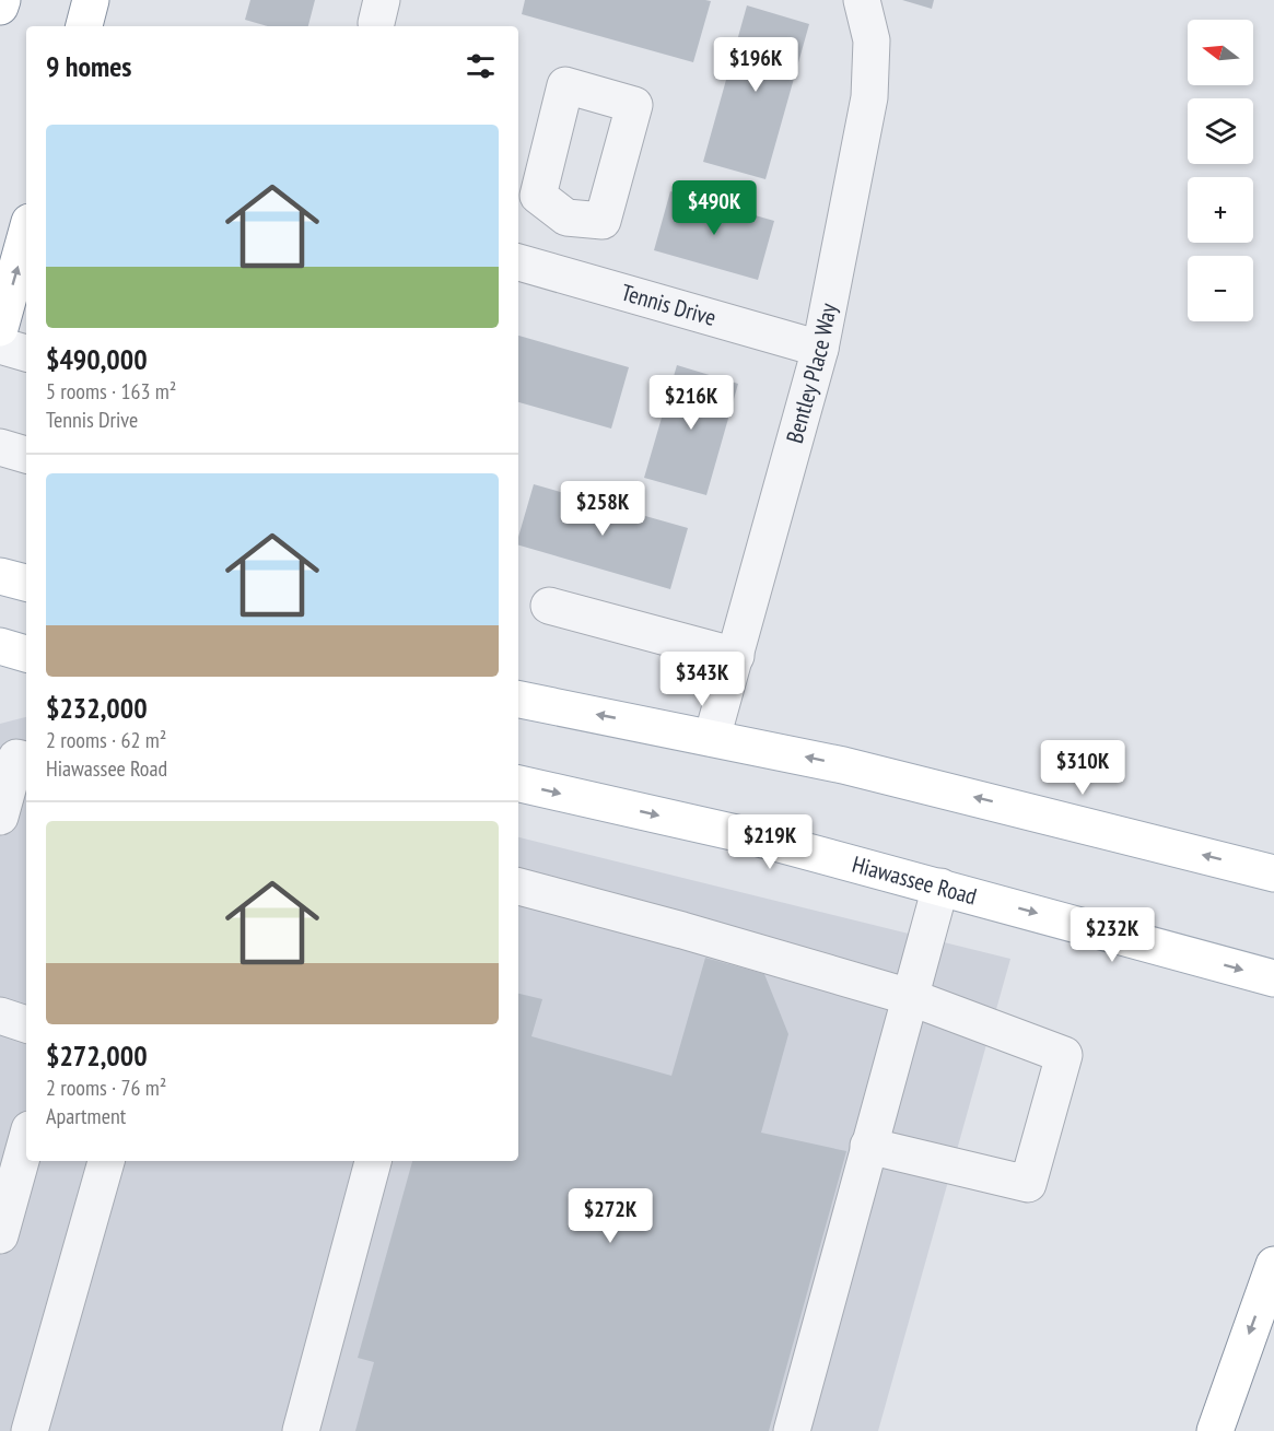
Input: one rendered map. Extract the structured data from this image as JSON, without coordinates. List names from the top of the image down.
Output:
{
  "streets": {
    "main road": ["Hiawassee Road"],
    "street": ["Tennis Drive", "Bentley Place Way"]
  },
  "crossings": [
    ["Tennis Drive", "Bentley Place Way"]
  ],
  "north": "left",
  "page": {
    "map_buttons": ["+", "−"],
    "heading": "9 homes",
    "price": [
      "$196K",
      "$490K",
      "$216K",
      "$258K",
      "$343K",
      "$310K",
      "$219K",
      "$232K",
      "$272K"
    ],
    "list": [
      {
        "name": "$490,000",
        "note": "5 rooms · 163 m² · Tennis Drive"
      },
      {
        "name": "$232,000",
        "note": "2 rooms · 62 m² · Hiawassee Road"
      },
      {
        "name": "$272,000",
        "note": "2 rooms · 76 m² · Apartment"
      }
    ]
  }
}
